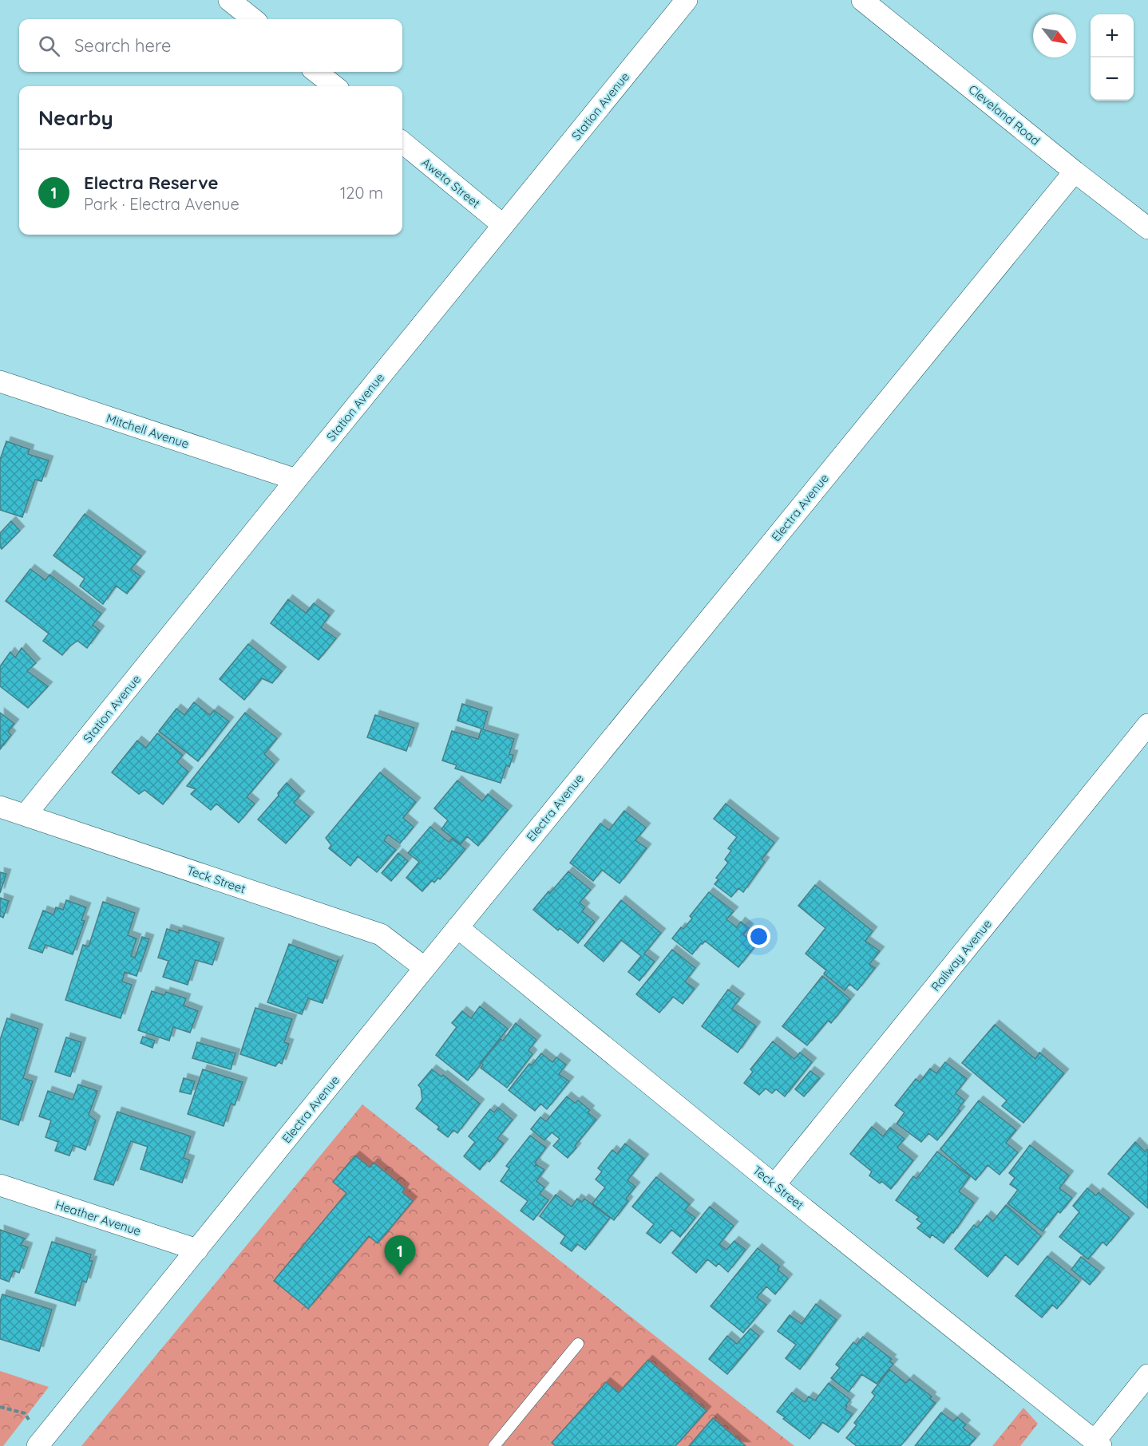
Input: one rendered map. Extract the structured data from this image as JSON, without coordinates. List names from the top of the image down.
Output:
{
  "streets": {
    "street": [
      "Station Avenue",
      "Cleveland Road",
      "Aweta Street",
      "Mitchell Avenue",
      "Electra Avenue",
      "Teck Street",
      "Railway Avenue",
      "Heather Avenue"
    ]
  },
  "crossings": [
    ["Station Avenue", "Aweta Street"],
    ["Station Avenue", "Mitchell Avenue"],
    ["Station Avenue", "Teck Street"],
    ["Cleveland Road", "Electra Avenue"],
    ["Electra Avenue", "Teck Street"],
    ["Electra Avenue", "Heather Avenue"],
    ["Teck Street", "Railway Avenue"]
  ],
  "north": "bottom right",
  "page": {
    "map_buttons": ["+", "−"],
    "search": "Search here",
    "heading": "Nearby",
    "list": [
      {
        "mark": "1",
        "name": "Electra Reserve",
        "note": "Park · Electra Avenue",
        "value": "120 m"
      }
    ],
    "pins": "1"
  }
}
